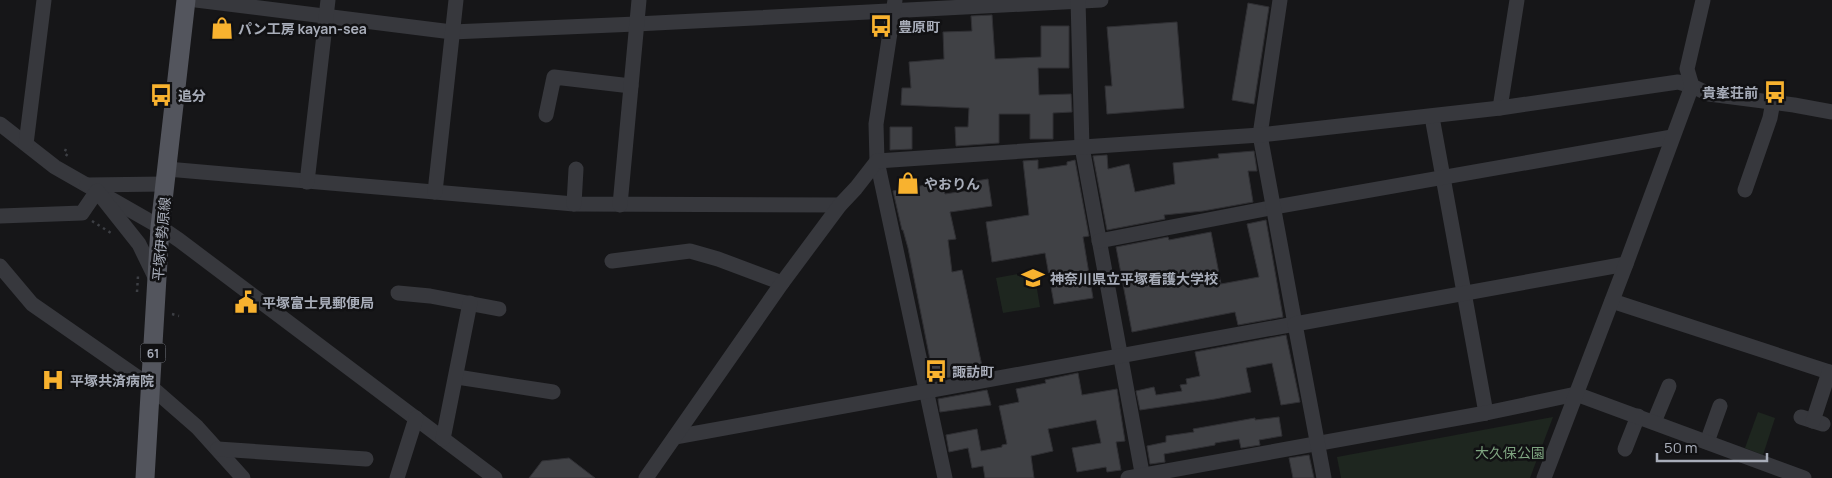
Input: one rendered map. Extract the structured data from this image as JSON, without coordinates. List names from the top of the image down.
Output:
{
  "streets": {
    "main road": ["平塚伊勢原線", "61"]
  },
  "parks": ["大久保公園"],
  "places": {
    "bus stop": [
      "豊原町",
      "貴峯荘前",
      "追分",
      "諏訪町"
    ],
    "shop": ["パン工房 kayan-sea", "やおりん"],
    "school or university": ["神奈川県立平塚看護大学校"],
    "public building": ["平塚富士見郵便局"],
    "hospital": ["平塚共済病院"]
  },
  "scale_bar": "50 m"
}
